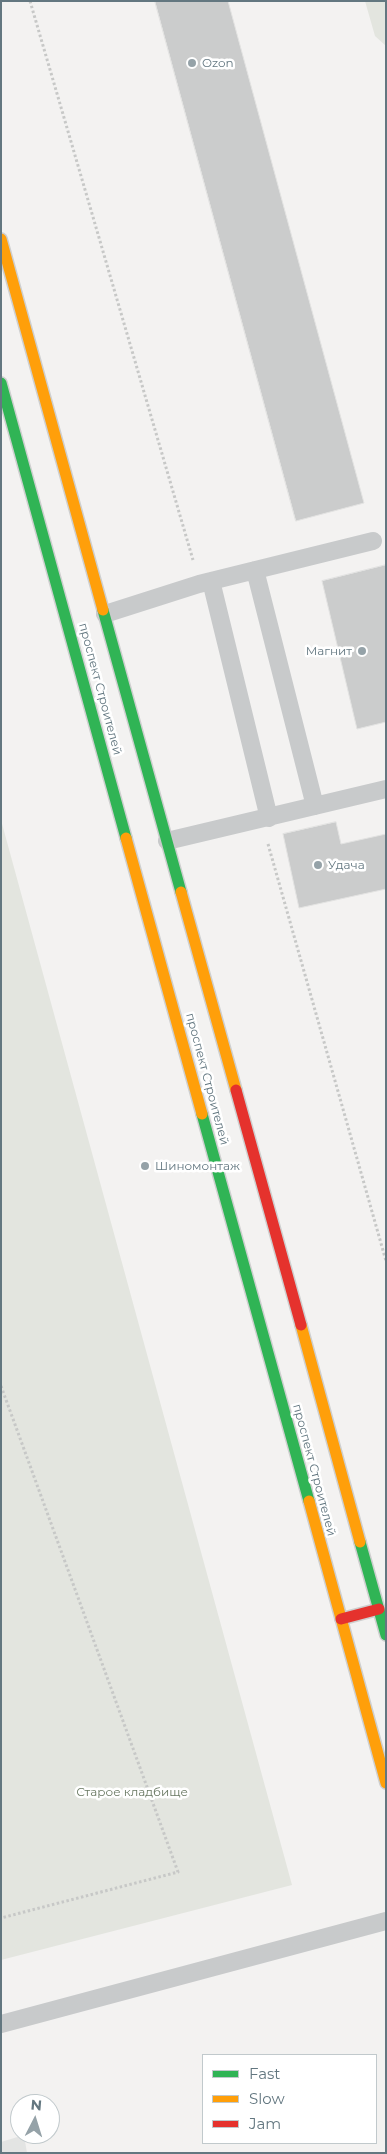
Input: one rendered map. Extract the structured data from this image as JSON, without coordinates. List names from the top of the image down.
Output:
{
  "streets": {
    "main road": ["проспект Строителей"]
  },
  "parks": ["Старое кладбище"],
  "places": [
    "Ozon",
    "Магнит",
    "Удача",
    "Шиномонтаж"
  ],
  "legend": ["Fast", "Slow", "Jam"],
  "north": "top"
}
